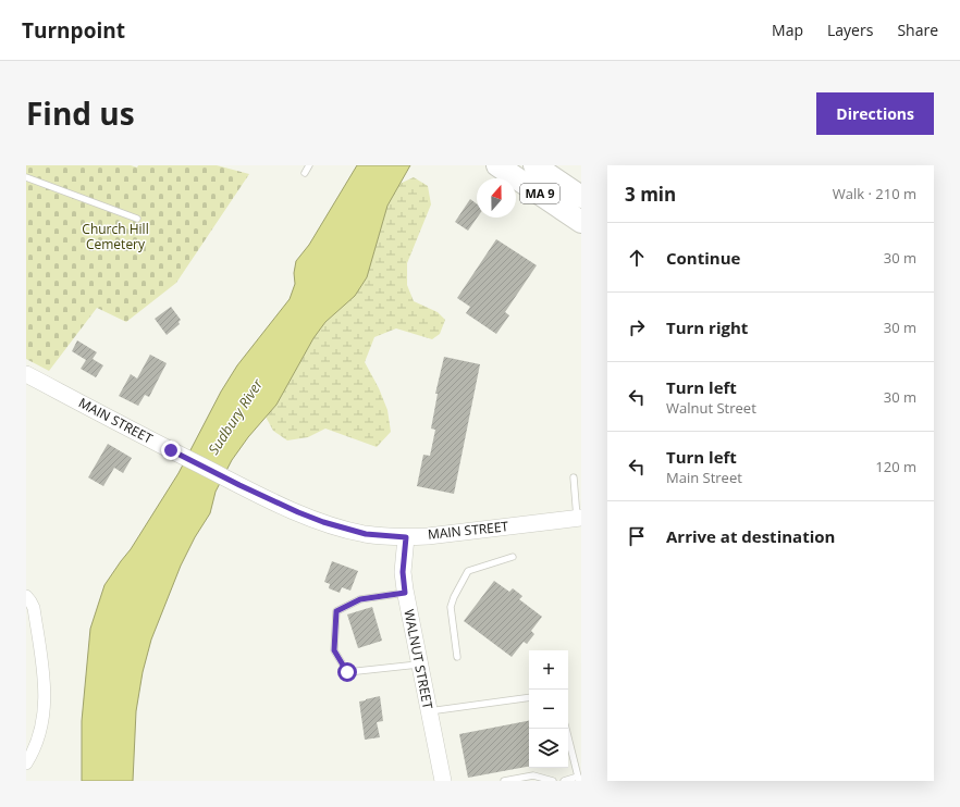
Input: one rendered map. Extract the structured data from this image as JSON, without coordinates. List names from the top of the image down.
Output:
{
  "streets": {
    "highway": ["MA 9"],
    "street": ["MAIN STREET", "WALNUT STREET"]
  },
  "crossings": [
    ["MAIN STREET", "WALNUT STREET"]
  ],
  "water": ["Sudbury River"],
  "parks": ["Church Hill Cemetery"],
  "north": "top",
  "page": {
    "header": "Turnpoint",
    "nav": ["Map", "Layers", "Share"],
    "title": "Find us",
    "buttons": "Directions",
    "heading": ["3 min", "Walk · 210 m"],
    "list": [
      ["Continue", "30 m"],
      ["Turn right", "30 m"],
      ["Turn left", "Walnut Street", "30 m"],
      ["Turn left", "Main Street", "120 m"],
      "Arrive at destination"
    ],
    "map_buttons": ["+", "−"]
  }
}
